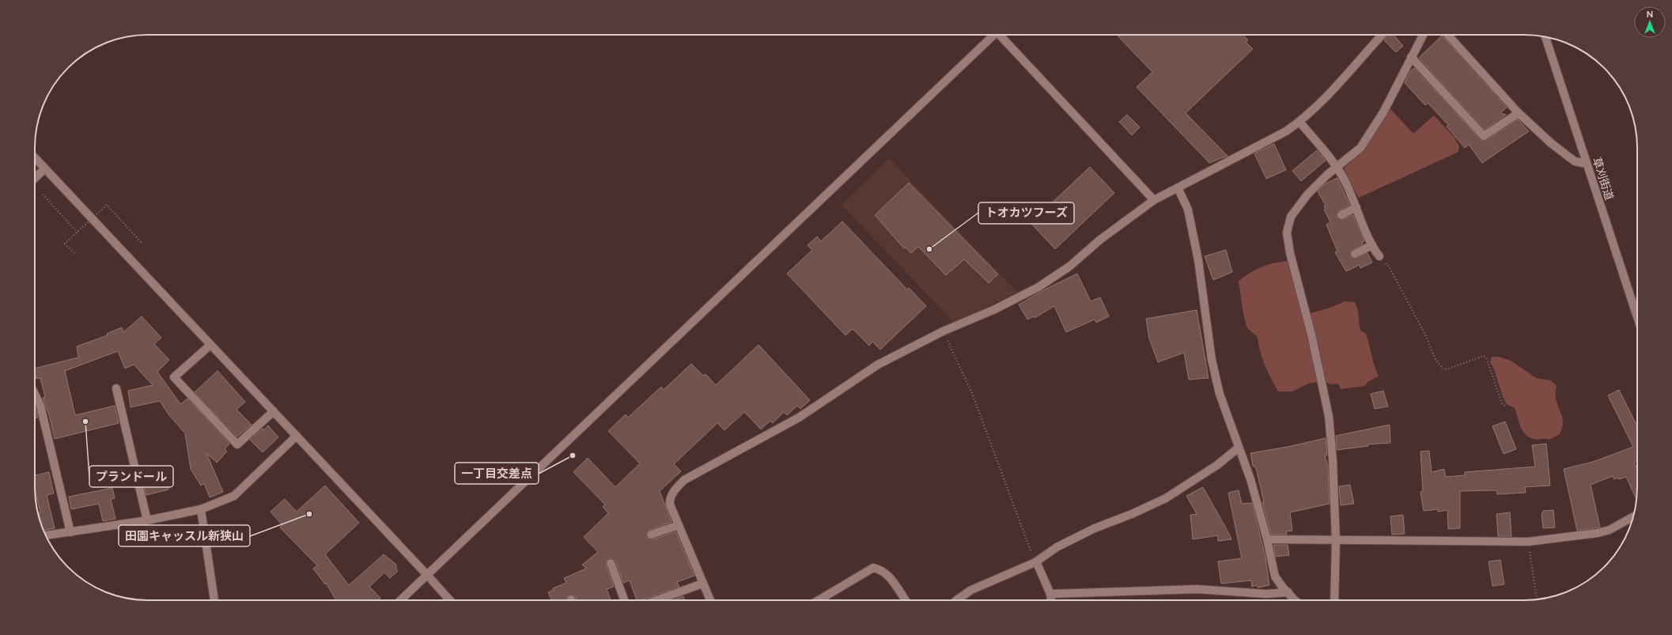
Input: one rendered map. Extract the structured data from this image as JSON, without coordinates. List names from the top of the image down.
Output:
{
  "streets": {
    "street": ["草刈街道"]
  },
  "places": [
    "トオカツフーズ",
    "プランドール",
    "一丁目交差点",
    "田園キャッスル新狭山"
  ],
  "north": "top"
}
